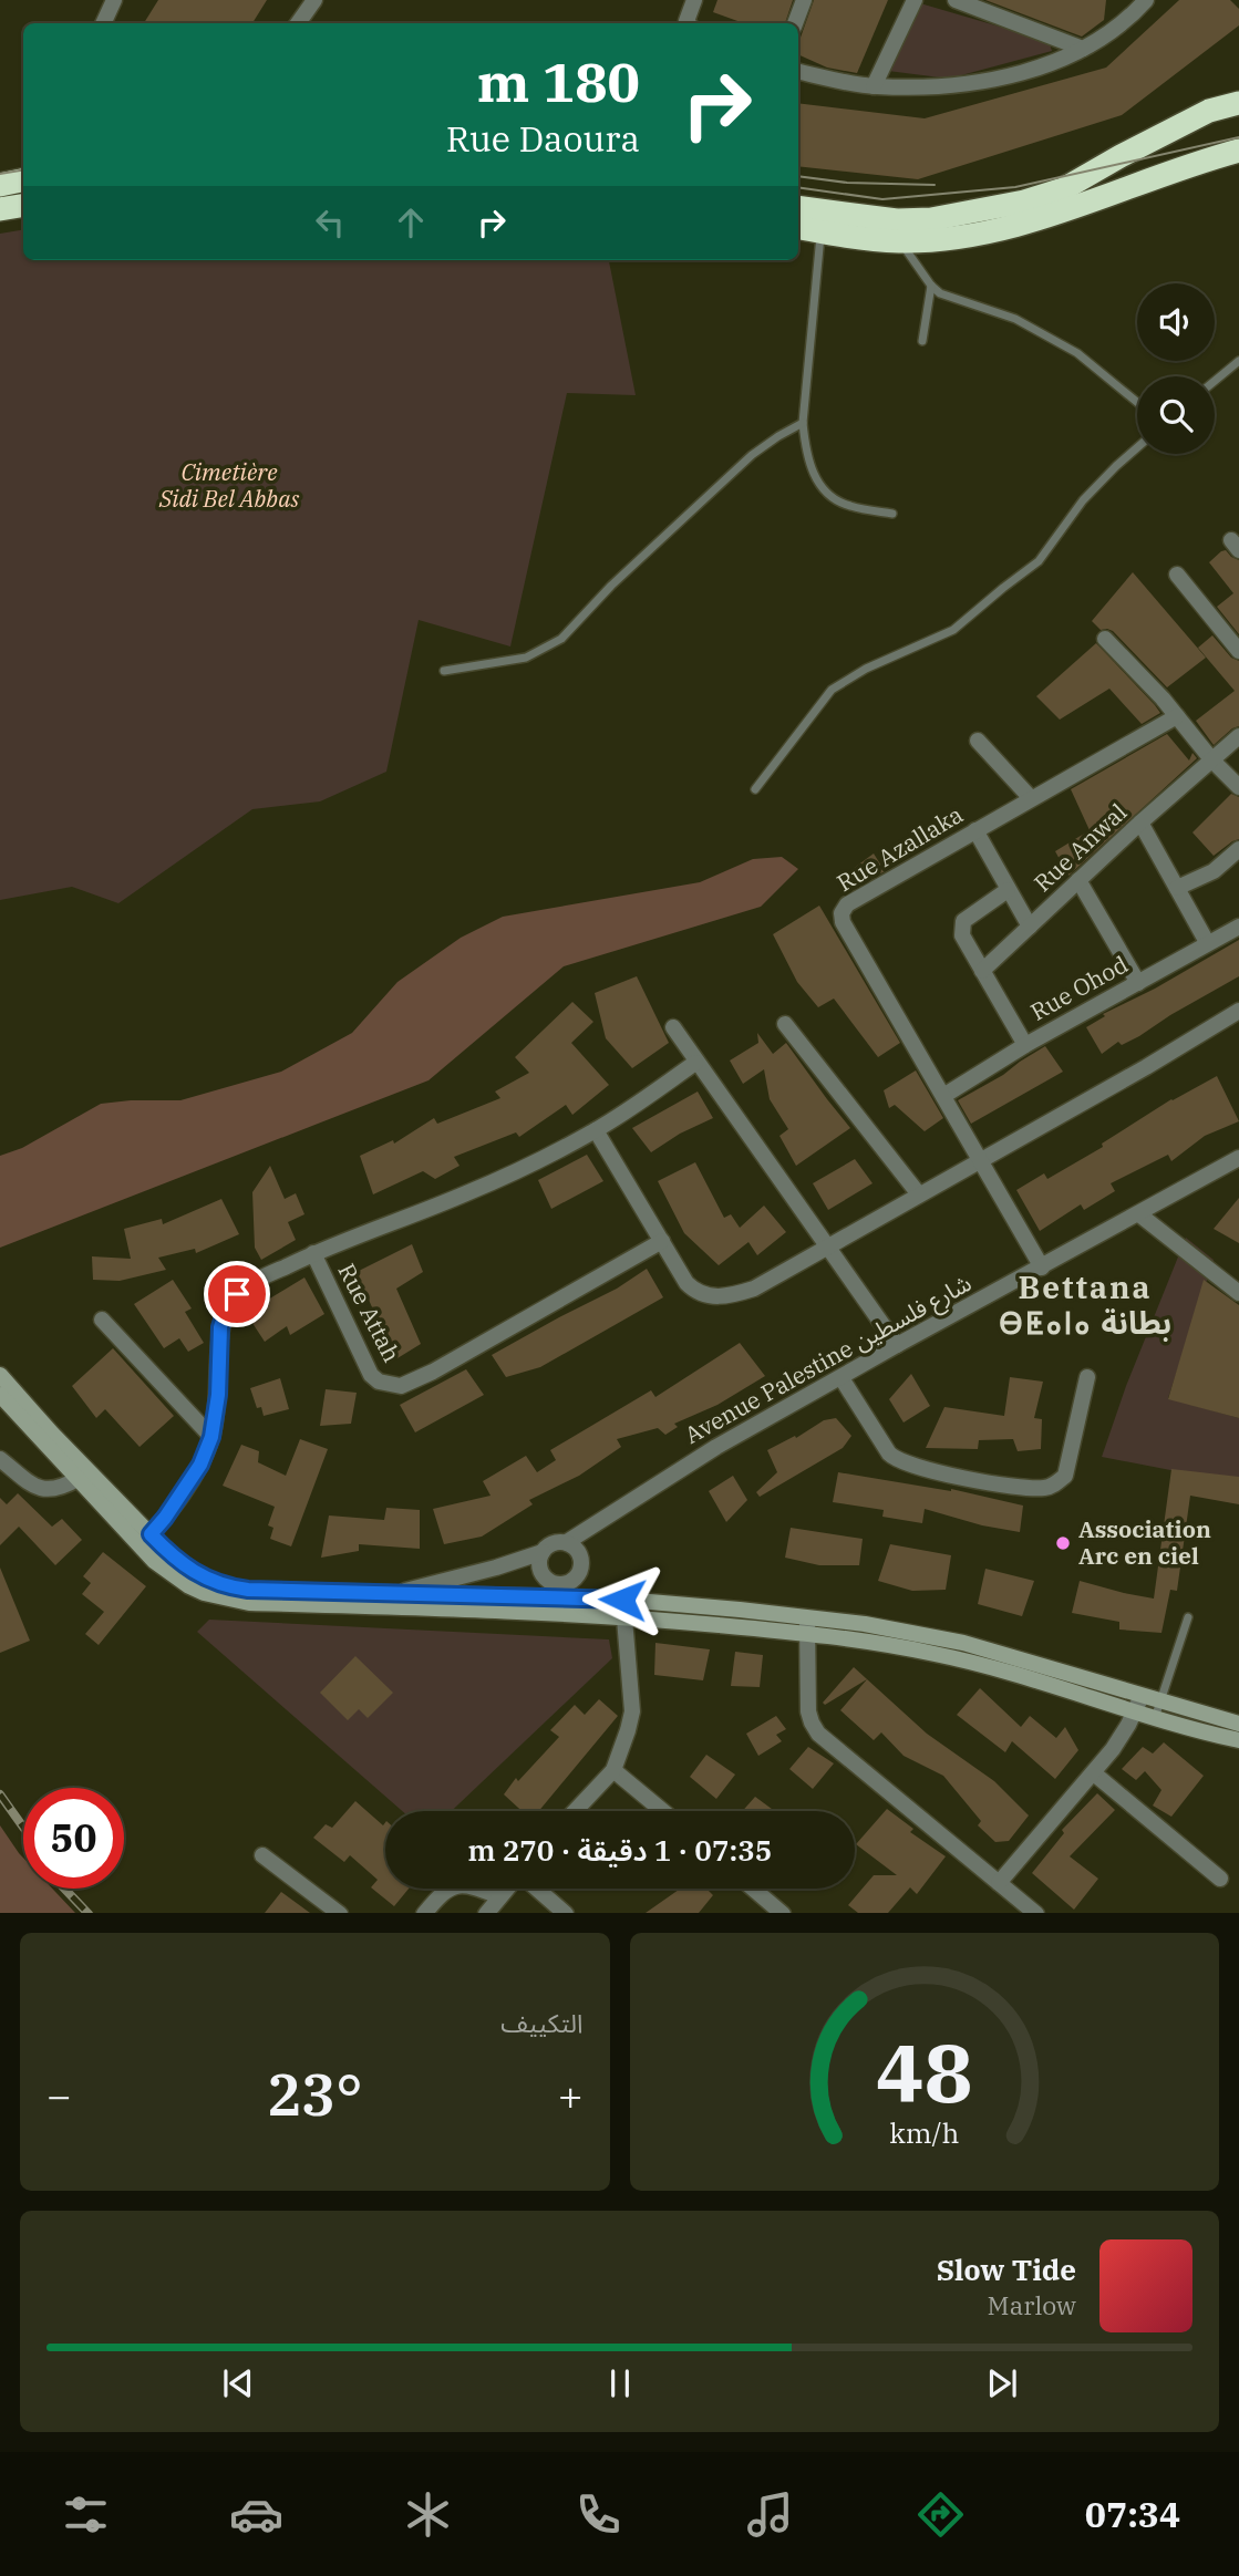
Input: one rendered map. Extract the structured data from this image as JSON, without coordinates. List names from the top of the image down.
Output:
{
  "streets": {
    "street": [
      "Rue Anwal",
      "Rue Azallaka",
      "Rue Ohod",
      "Rue Attah",
      "Avenue Palestine شارع فلسطين"
    ]
  },
  "crossings": [
    ["Rue Azallaka", "Rue Ohod"],
    ["Rue Azallaka", "Avenue Palestine شارع فلسطين"]
  ],
  "districts": ["Bettana ⴱⵟⴰⵏⴰ بطانة"],
  "parks": ["Cimetière Sidi Bel Abbas"],
  "places": ["Association Arc en ciel"],
  "page": {
    "turn": ["180 m", "Rue Daoura"],
    "limit": "50",
    "trip": "07:35 · 1 دقيقة · 270 m",
    "tile": "التكييف",
    "heat": ["−", "23°", "+"],
    "song": ["Slow Tide", "Marlow"],
    "tabs": "07:34",
    "gauge": ["48", "km/h"]
  }
}
